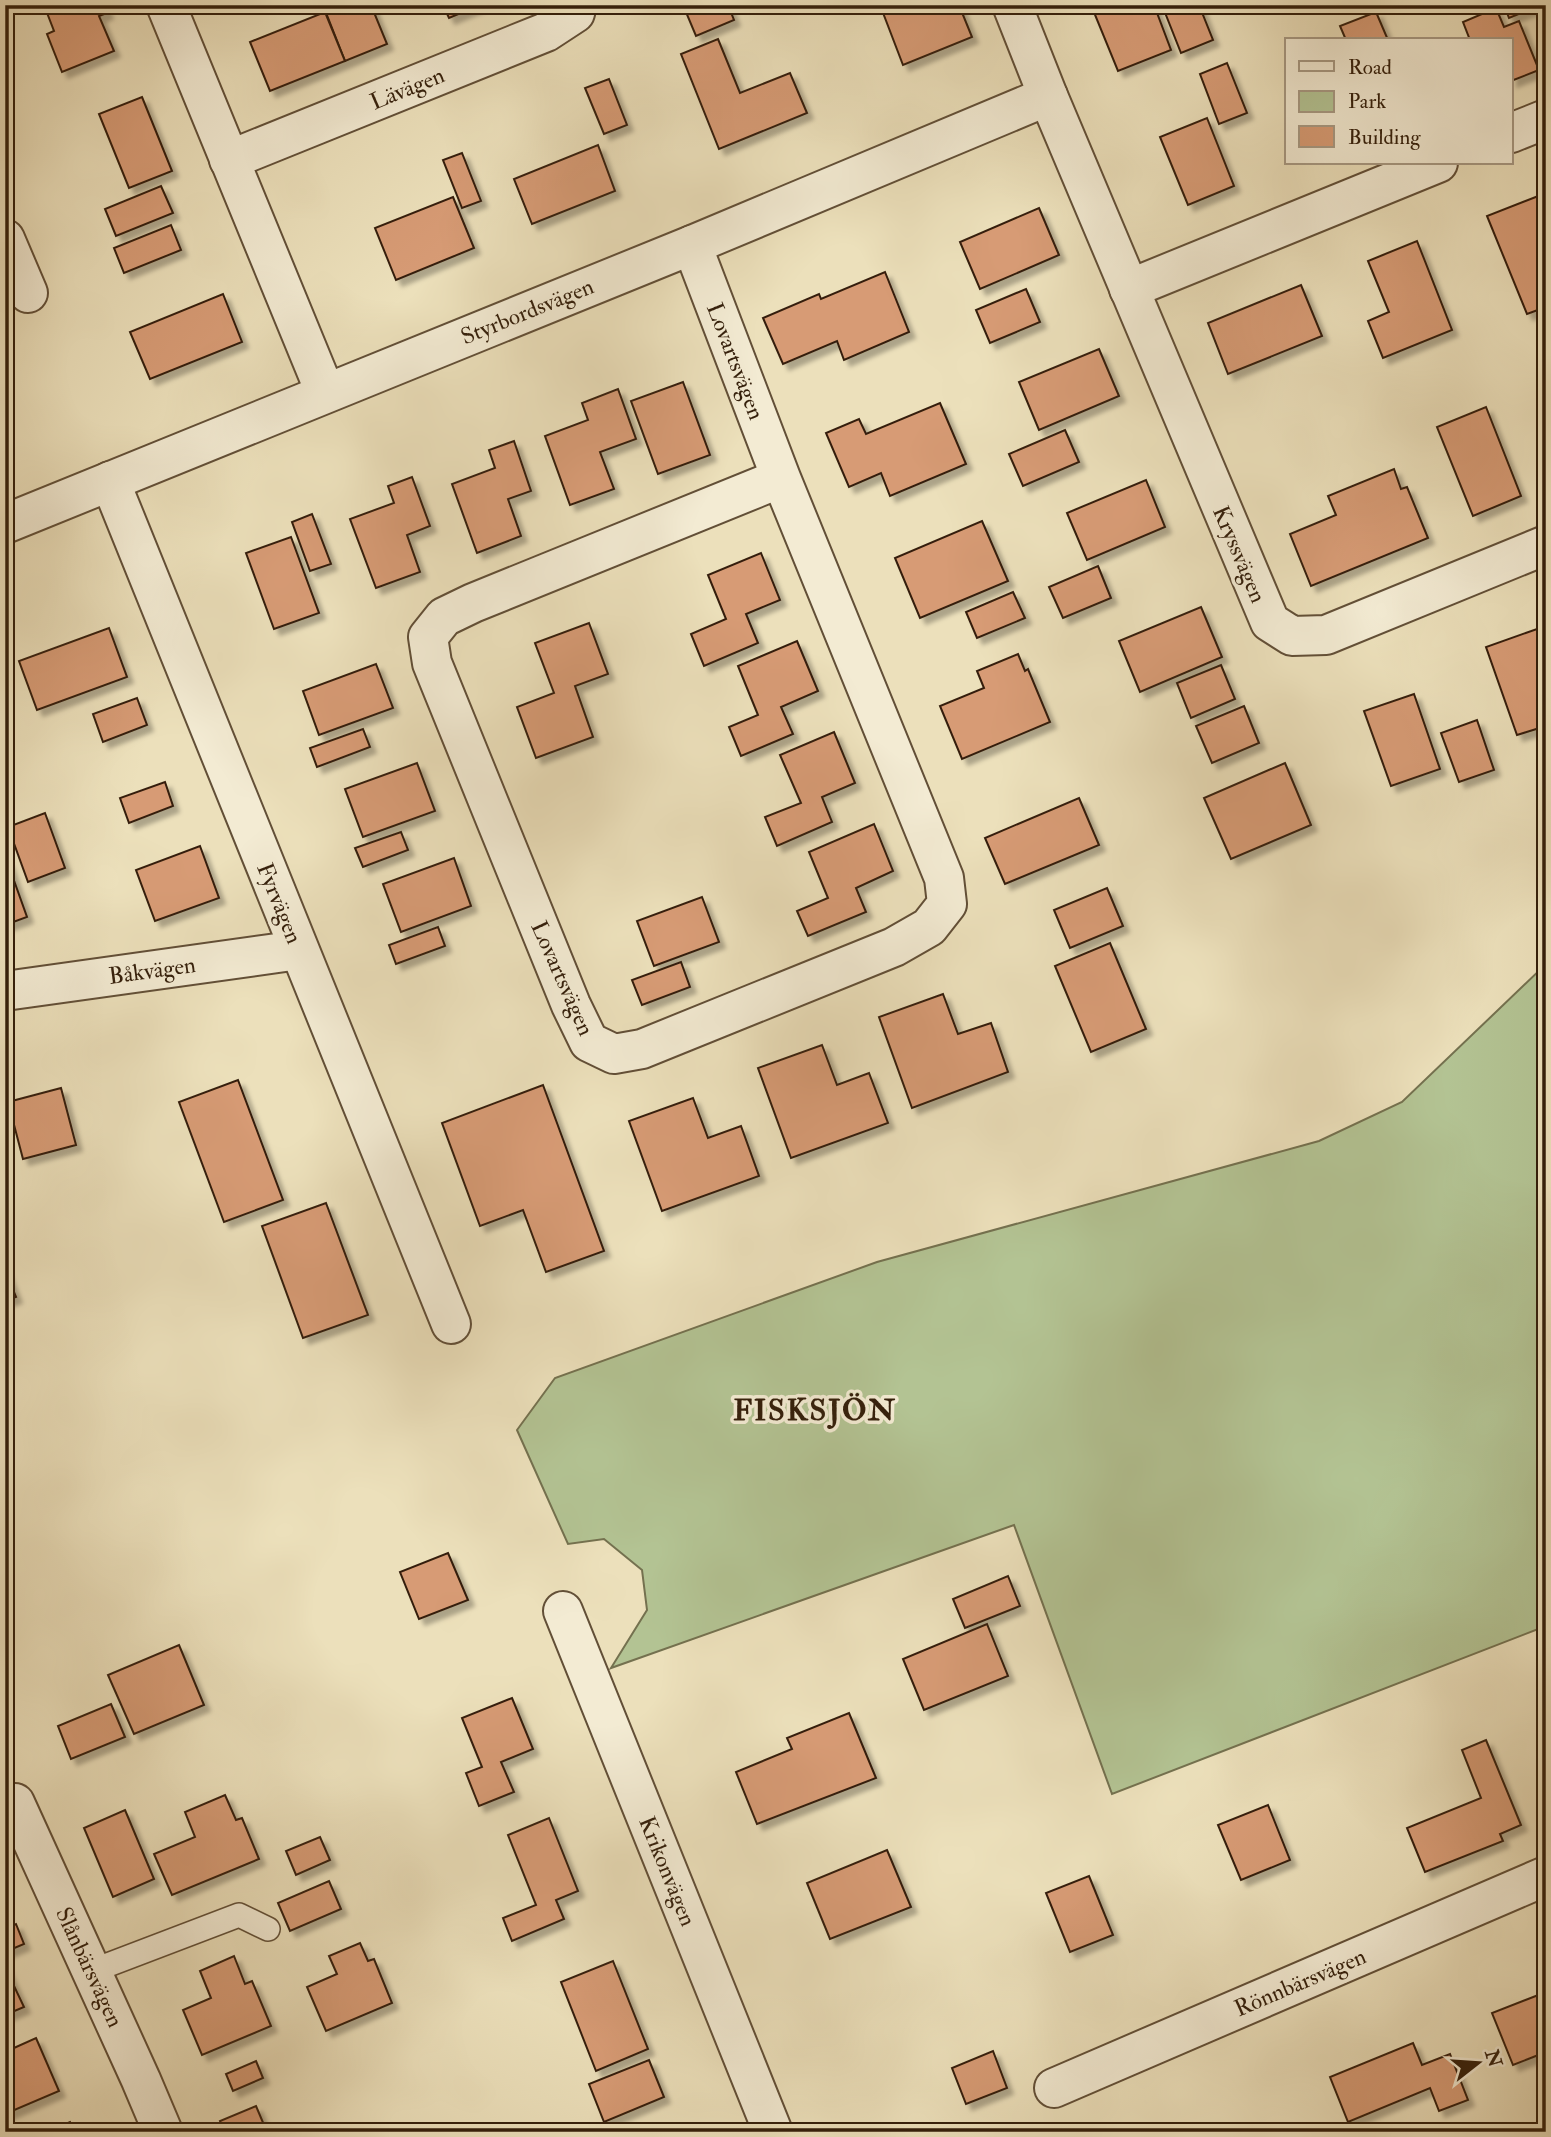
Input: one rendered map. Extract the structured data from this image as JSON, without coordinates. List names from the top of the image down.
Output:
{
  "streets": {
    "street": [
      "Lävägen",
      "Styrbordsvägen",
      "Lovartsvägen",
      "Kryssvägen",
      "Fyrvägen",
      "Båkvägen",
      "Krikonvägen",
      "Slånbärsvägen",
      "Rönnbärsvägen"
    ]
  },
  "crossings": [
    ["Styrbordsvägen", "Lovartsvägen"],
    ["Styrbordsvägen", "Kryssvägen"],
    ["Styrbordsvägen", "Fyrvägen"],
    ["Fyrvägen", "Båkvägen"]
  ],
  "districts": ["FISKSJÖN"],
  "legend": ["Road", "Park", "Building"],
  "north": "right"
}
